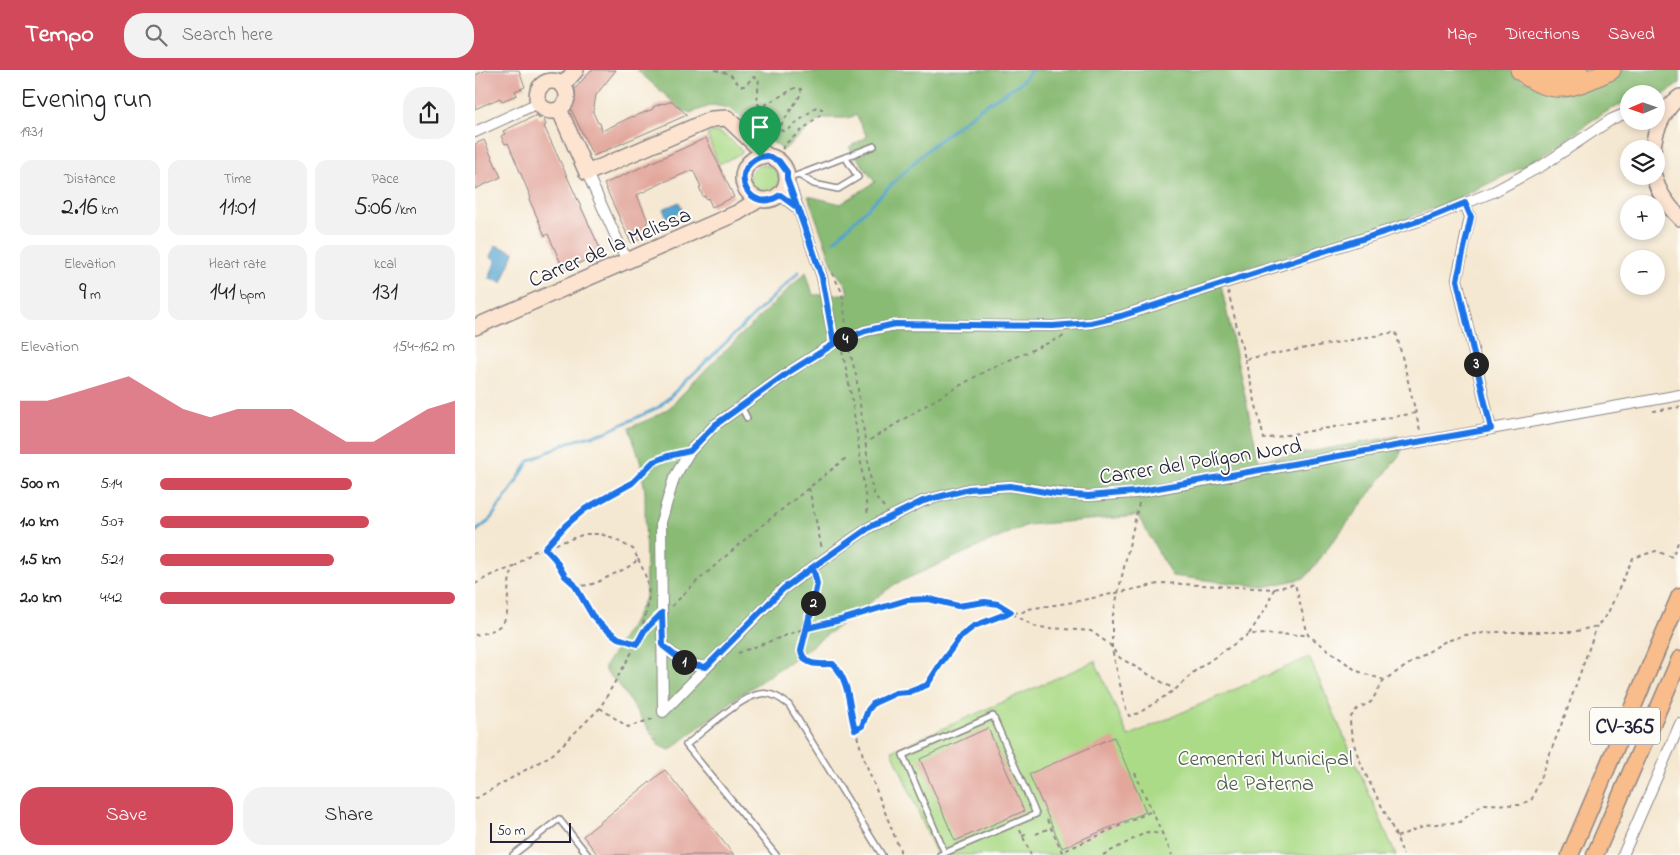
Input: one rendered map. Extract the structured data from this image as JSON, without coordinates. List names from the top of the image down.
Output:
{
  "streets": {
    "main road": ["CV-365"],
    "street": ["Carrer de la Melissa", "Carrer del Polígon Nord"]
  },
  "parks": ["Cementeri Municipal de Paterna"],
  "scale_bar": "50 m",
  "north": "left",
  "page": {
    "header": "Tempo",
    "search": "Search here",
    "nav": ["Map", "Directions", "Saved"],
    "heading": ["Evening run", "19:31"],
    "map_buttons": ["+", "−"],
    "stats": [
      ["Distance", "2.16 km"],
      ["Time", "11:01"],
      ["Pace", "5:06 /km"],
      ["Elevation", "9 m"],
      ["Heart rate", "141 bpm"],
      ["kcal", "131"]
    ],
    "chart": ["Elevation", "154–162 m"],
    "pins": [
      "4",
      "3",
      "2",
      "1"
    ],
    "list": [
      {
        "name": "500 m",
        "note": "5:14"
      },
      {
        "name": "1.0 km",
        "note": "5:07"
      },
      {
        "name": "1.5 km",
        "note": "5:21"
      },
      {
        "name": "2.0 km",
        "note": "4:42"
      }
    ],
    "buttons": ["Save", "Share"],
    "scale": "50 m"
  }
}
